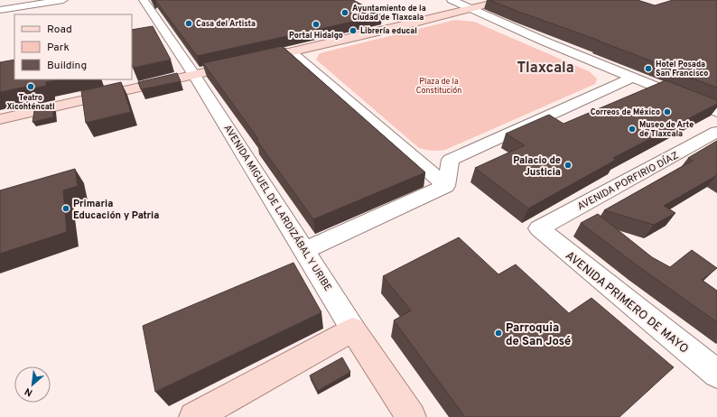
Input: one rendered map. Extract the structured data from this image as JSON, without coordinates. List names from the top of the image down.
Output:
{
  "streets": {
    "main road": ["AVENIDA MIGUEL DE LARDIZÁBAL Y URIBE"],
    "street": ["AVENIDA PORFIRIO DÍAZ", "AVENIDA PRIMERO DE MAYO"]
  },
  "crossings": [
    ["AVENIDA PORFIRIO DÍAZ", "AVENIDA PRIMERO DE MAYO"]
  ],
  "districts": ["Tlaxcala"],
  "parks": ["Plaza de la Constitución"],
  "places": [
    "Ayuntamiento de la Ciudad de Tlaxcala",
    "Casa del Artista",
    "Portal Hidalgo",
    "Librería educal",
    "Hotel Posada San Francisco",
    "Teatro Xicohténcatl",
    "Correos de México",
    "Museo de Arte de Tlaxcala",
    "Palacio de Justicia",
    "Primaria Educación y Patria",
    "Parroquia de San José"
  ],
  "legend": ["Road", "Park", "Building"],
  "north": "bottom left"
}
